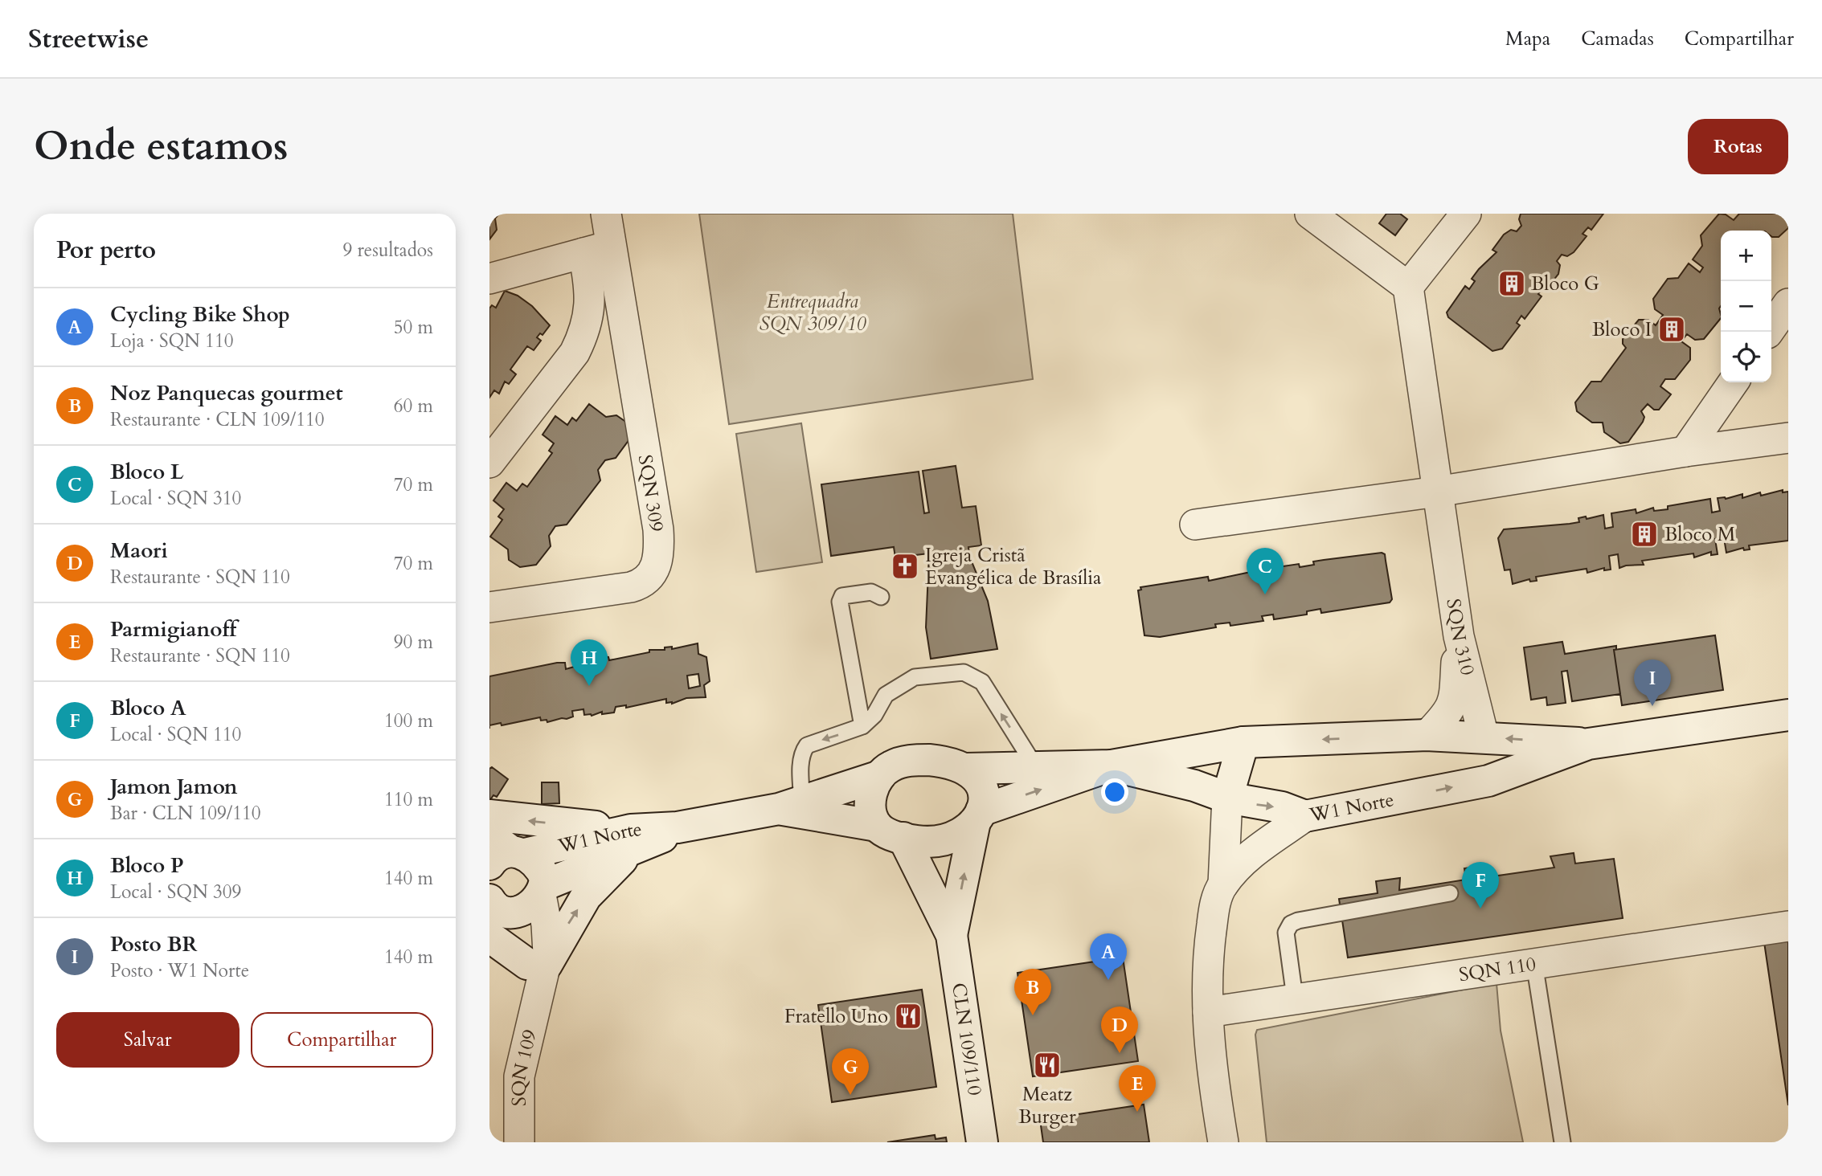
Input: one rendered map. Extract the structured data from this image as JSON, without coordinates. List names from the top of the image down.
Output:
{
  "streets": {
    "street": [
      "SQN 309",
      "SQN 310",
      "W1 Norte",
      "SQN 110",
      "CLN 109/110",
      "SQN 109"
    ]
  },
  "crossings": [
    ["SQN 310", "W1 Norte"],
    ["W1 Norte", "CLN 109/110"],
    ["W1 Norte", "SQN 109"]
  ],
  "parks": ["Entrequadra SQN 309/10"],
  "places": {
    "building": ["Bloco G", "Bloco I", "Bloco M"],
    "church": ["Igreja Cristã Evangélica de Brasília"],
    "restaurant": ["Fratello Uno", "Meatz Burger"]
  },
  "page": {
    "header": "Streetwise",
    "nav": ["Mapa", "Camadas", "Compartilhar"],
    "buttons": [
      "Rotas",
      ["Salvar", "Compartilhar"]
    ],
    "title": "Onde estamos",
    "heading": ["Por perto", "9 resultados"],
    "map_buttons": ["+", "−"],
    "list": [
      {
        "mark": "A",
        "name": "Cycling Bike Shop",
        "note": "Loja · SQN 110",
        "value": "50 m"
      },
      {
        "mark": "B",
        "name": "Noz Panquecas gourmet",
        "note": "Restaurante · CLN 109/110",
        "value": "60 m"
      },
      {
        "mark": "C",
        "name": "Bloco L",
        "note": "Local · SQN 310",
        "value": "70 m"
      },
      {
        "mark": "D",
        "name": "Maori",
        "note": "Restaurante · SQN 110",
        "value": "70 m"
      },
      {
        "mark": "E",
        "name": "Parmigianoff",
        "note": "Restaurante · SQN 110",
        "value": "90 m"
      },
      {
        "mark": "F",
        "name": "Bloco A",
        "note": "Local · SQN 110",
        "value": "100 m"
      },
      {
        "mark": "G",
        "name": "Jamon Jamon",
        "note": "Bar · CLN 109/110",
        "value": "110 m"
      },
      {
        "mark": "H",
        "name": "Bloco P",
        "note": "Local · SQN 309",
        "value": "140 m"
      },
      {
        "mark": "I",
        "name": "Posto BR",
        "note": "Posto · W1 Norte",
        "value": "140 m"
      }
    ],
    "pins": [
      "C",
      "H",
      "I",
      "F",
      "A",
      "B",
      "D",
      "G",
      "E"
    ]
  }
}
